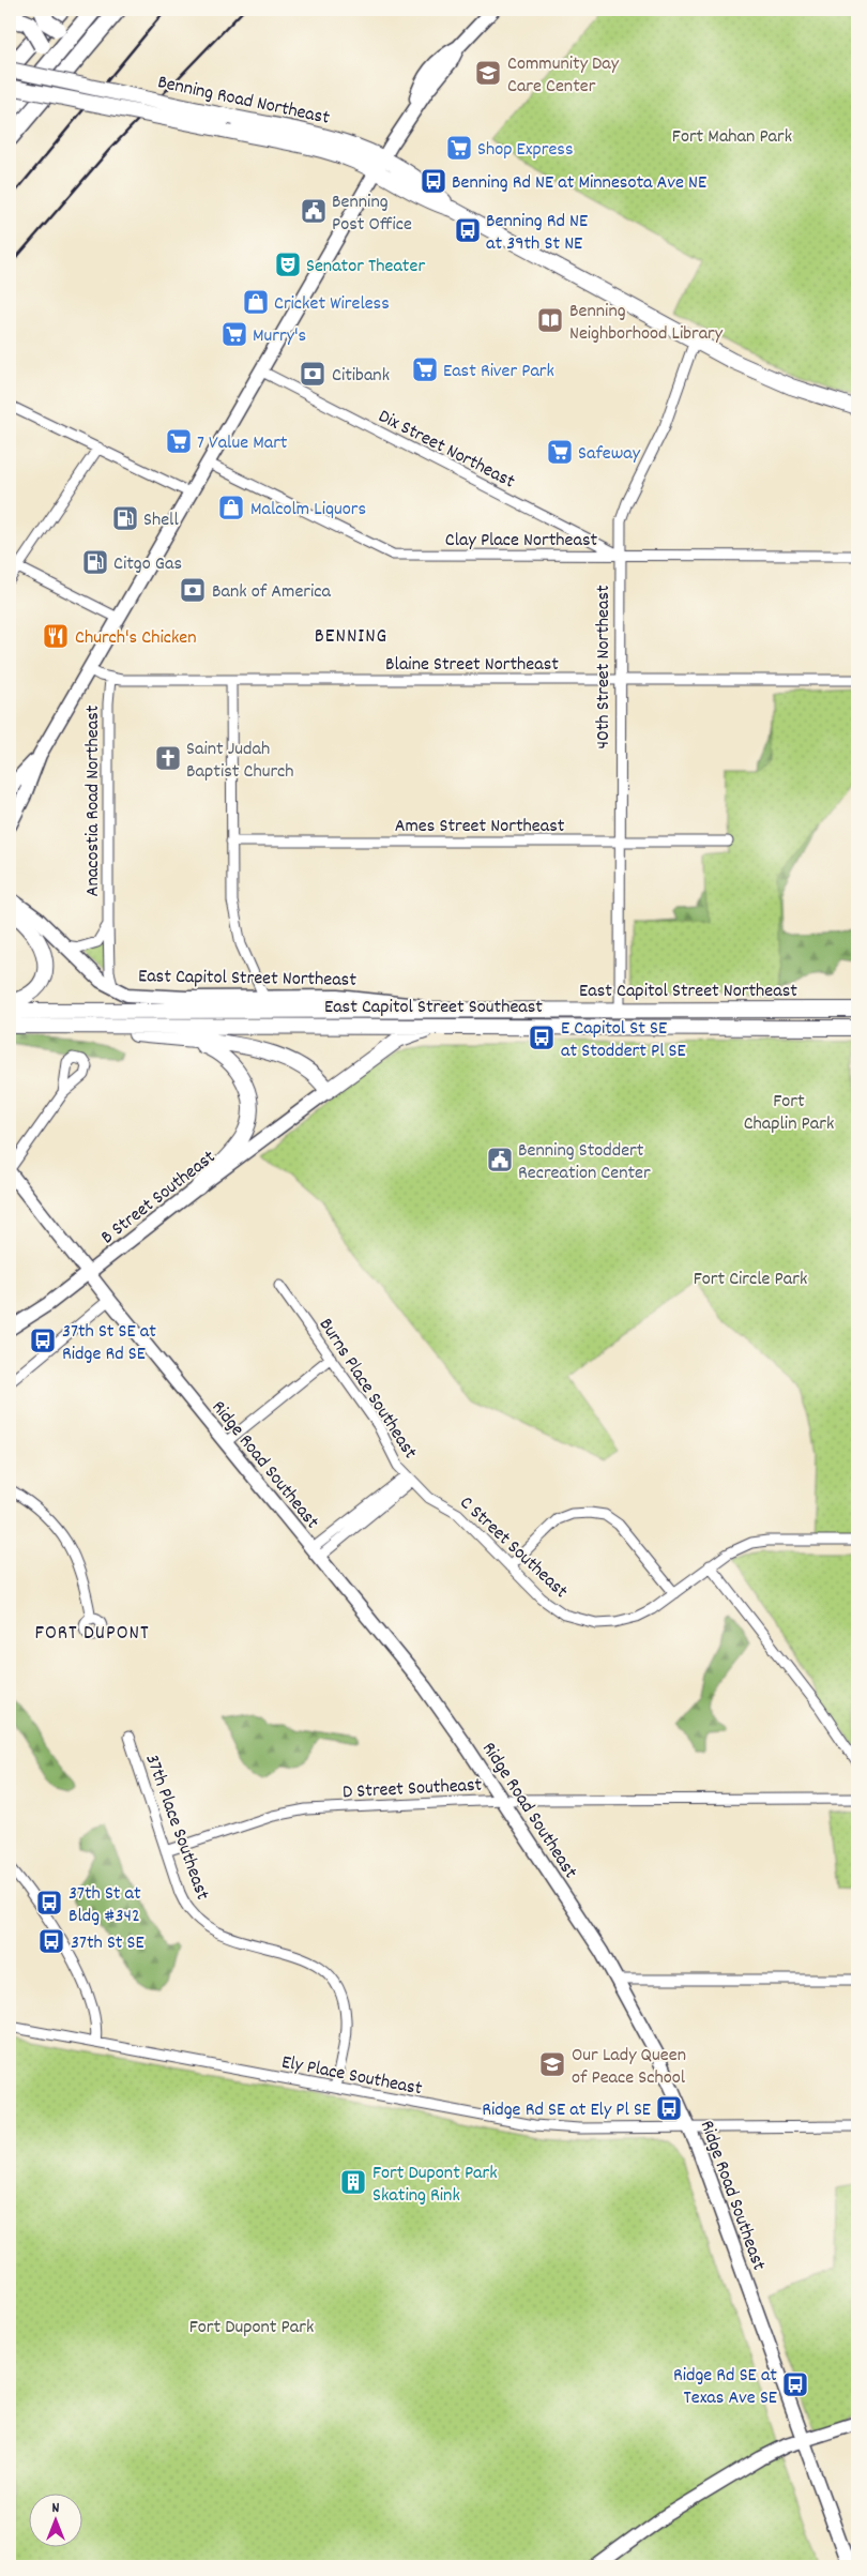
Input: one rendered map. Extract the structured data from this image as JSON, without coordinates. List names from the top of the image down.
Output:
{
  "streets": {
    "main road": [
      "Benning Road Northeast",
      "East Capitol Street Northeast",
      "East Capitol Street Southeast",
      "B Street Southeast",
      "Ridge Road Southeast"
    ],
    "street": [
      "Dix Street Northeast",
      "Clay Place Northeast",
      "Blaine Street Northeast",
      "40th Street Northeast",
      "Anacostia Road Northeast",
      "Ames Street Northeast",
      "Burns Place Southeast",
      "C Street Southeast",
      "D Street Southeast",
      "37th Place Southeast",
      "Ely Place Southeast"
    ]
  },
  "crossings": [
    ["Benning Road Northeast", "40th Street Northeast"],
    ["Dix Street Northeast", "Clay Place Northeast"],
    ["Dix Street Northeast", "40th Street Northeast"],
    ["Clay Place Northeast", "40th Street Northeast"],
    ["Blaine Street Northeast", "40th Street Northeast"],
    ["Blaine Street Northeast", "Anacostia Road Northeast"],
    ["40th Street Northeast", "Ames Street Northeast"],
    ["40th Street Northeast", "East Capitol Street Northeast"],
    ["Anacostia Road Northeast", "East Capitol Street Northeast"],
    ["East Capitol Street Northeast", "East Capitol Street Southeast"],
    ["B Street Southeast", "Ridge Road Southeast"],
    ["Burns Place Southeast", "C Street Southeast"],
    ["Ridge Road Southeast", "D Street Southeast"],
    ["Ridge Road Southeast", "Ely Place Southeast"],
    ["D Street Southeast", "37th Place Southeast"],
    ["37th Place Southeast", "Ely Place Southeast"]
  ],
  "districts": ["BENNING", "FORT DUPONT"],
  "parks": [
    "Fort Mahan Park",
    "Fort Chaplin Park",
    "Fort Circle Park",
    "Fort Dupont Park"
  ],
  "places": {
    "school or university": ["Community Day Care Center", "Our Lady Queen of Peace School"],
    "supermarket": [
      "Shop Express",
      "Murry's",
      "East River Park",
      "7 Value Mart",
      "Safeway"
    ],
    "bus stop": [
      "Benning Rd NE at Minnesota Ave NE",
      "Benning Rd NE at 39th St NE",
      "E Capitol St SE at Stoddert Pl SE",
      "37th St SE at Ridge Rd SE",
      "37th St at Bldg #342",
      "37th St SE",
      "Ridge Rd SE at Ely Pl SE",
      "Ridge Rd SE at Texas Ave SE"
    ],
    "public building": ["Benning Post Office", "Benning Stoddert Recreation Center"],
    "theatre": ["Senator Theater"],
    "shop": ["Cricket Wireless", "Malcolm Liquors"],
    "library": ["Benning Neighborhood Library"],
    "bank": ["Citibank", "Bank of America"],
    "fuel station": ["Shell", "Citgo Gas"],
    "restaurant": ["Church's Chicken"],
    "church": ["Saint Judah Baptist Church"],
    "building": ["Fort Dupont Park Skating Rink"]
  },
  "north": "top"
}
